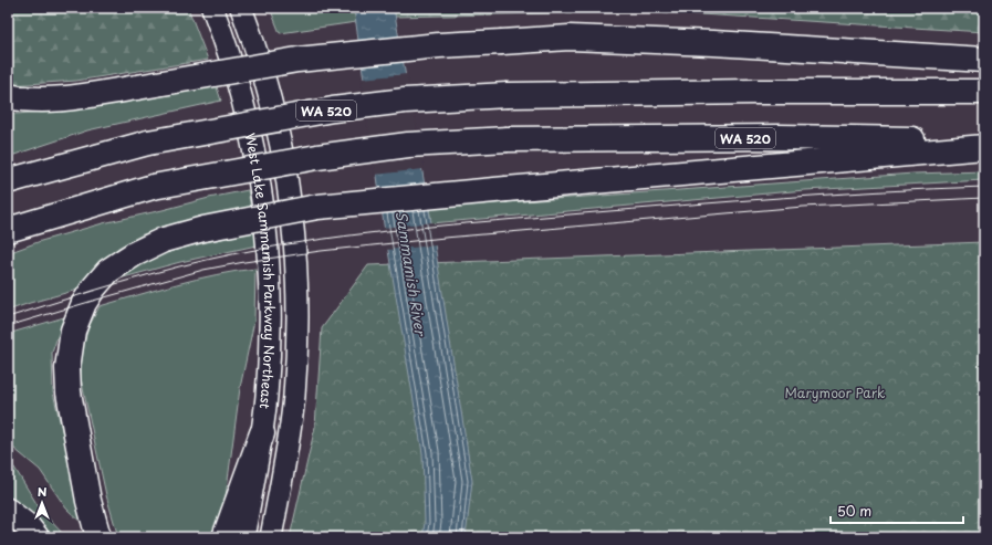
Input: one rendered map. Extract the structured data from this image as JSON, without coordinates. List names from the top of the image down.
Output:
{
  "streets": {
    "highway": ["WA 520"],
    "main road": ["West Lake Sammamish Parkway Northeast"]
  },
  "water": ["Sammamish River"],
  "parks": ["Marymoor Park"],
  "scale_bar": "50 m",
  "north": "top"
}
